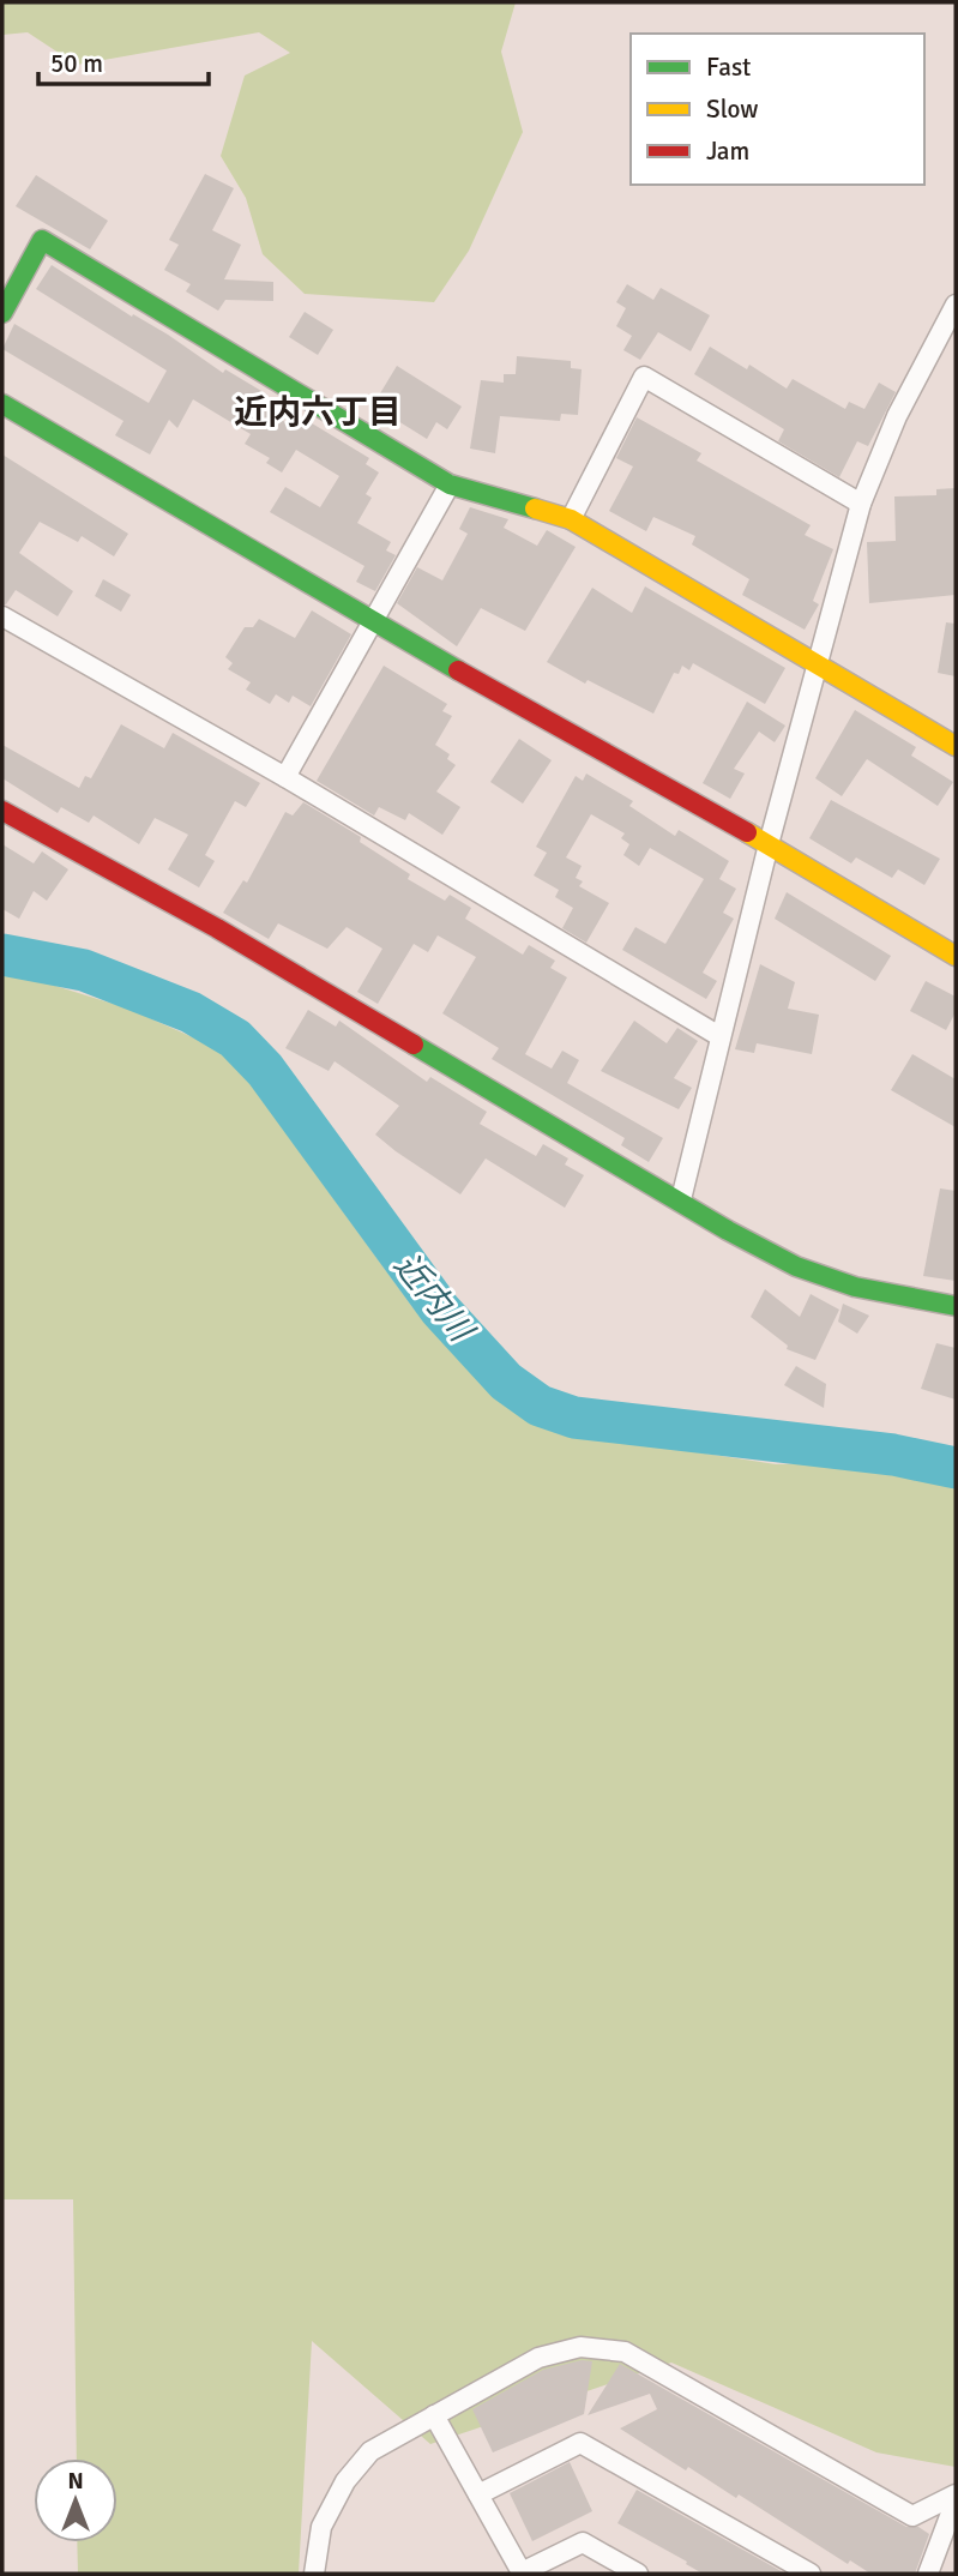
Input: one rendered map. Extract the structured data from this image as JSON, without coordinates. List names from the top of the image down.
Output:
{
  "districts": ["近内六丁目"],
  "water": ["近内川"],
  "legend": ["Fast", "Slow", "Jam"],
  "scale_bar": "50 m",
  "north": "top"
}
